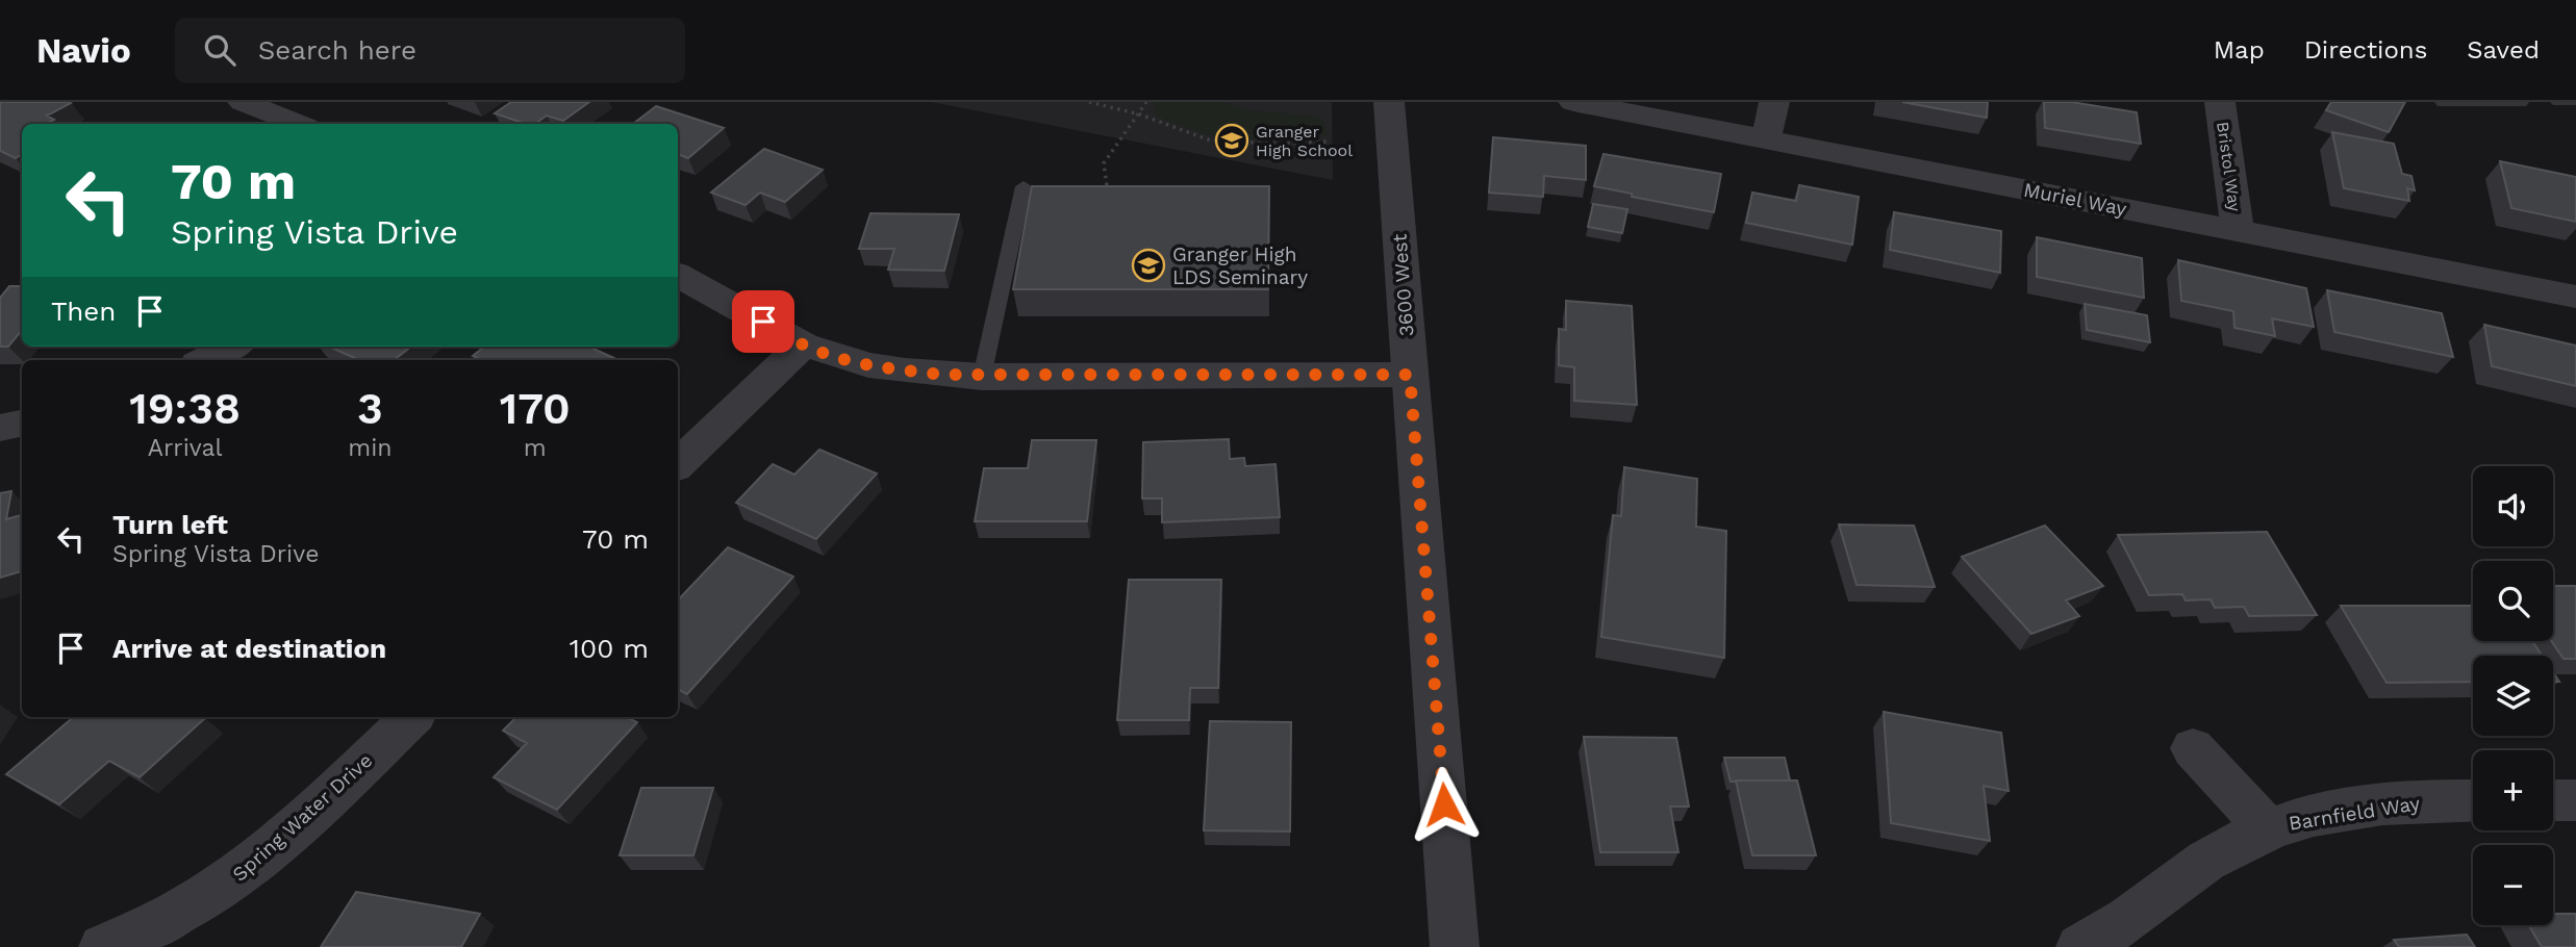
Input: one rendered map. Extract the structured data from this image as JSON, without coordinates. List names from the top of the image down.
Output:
{
  "streets": {
    "street": [
      "Bristol Way",
      "Muriel Way",
      "3600 West",
      "Barnfield Way",
      "Spring Water Drive"
    ]
  },
  "crossings": [
    ["Bristol Way", "Muriel Way"]
  ],
  "places": {
    "school or university": ["Granger High School", "Granger High LDS Seminary"]
  },
  "page": {
    "header": "Navio",
    "search": "Search here",
    "nav": ["Map", "Directions", "Saved"],
    "turn": ["70 m", "Spring Vista Drive"],
    "then": "Then",
    "eta": [
      "19:38",
      "Arrival",
      "3",
      "min",
      "170",
      "m"
    ],
    "map_buttons": ["+", "−"],
    "list": [
      {
        "name": "Turn left",
        "note": "Spring Vista Drive",
        "value": "70 m"
      },
      {
        "name": "Arrive at destination",
        "value": "100 m"
      }
    ]
  }
}
